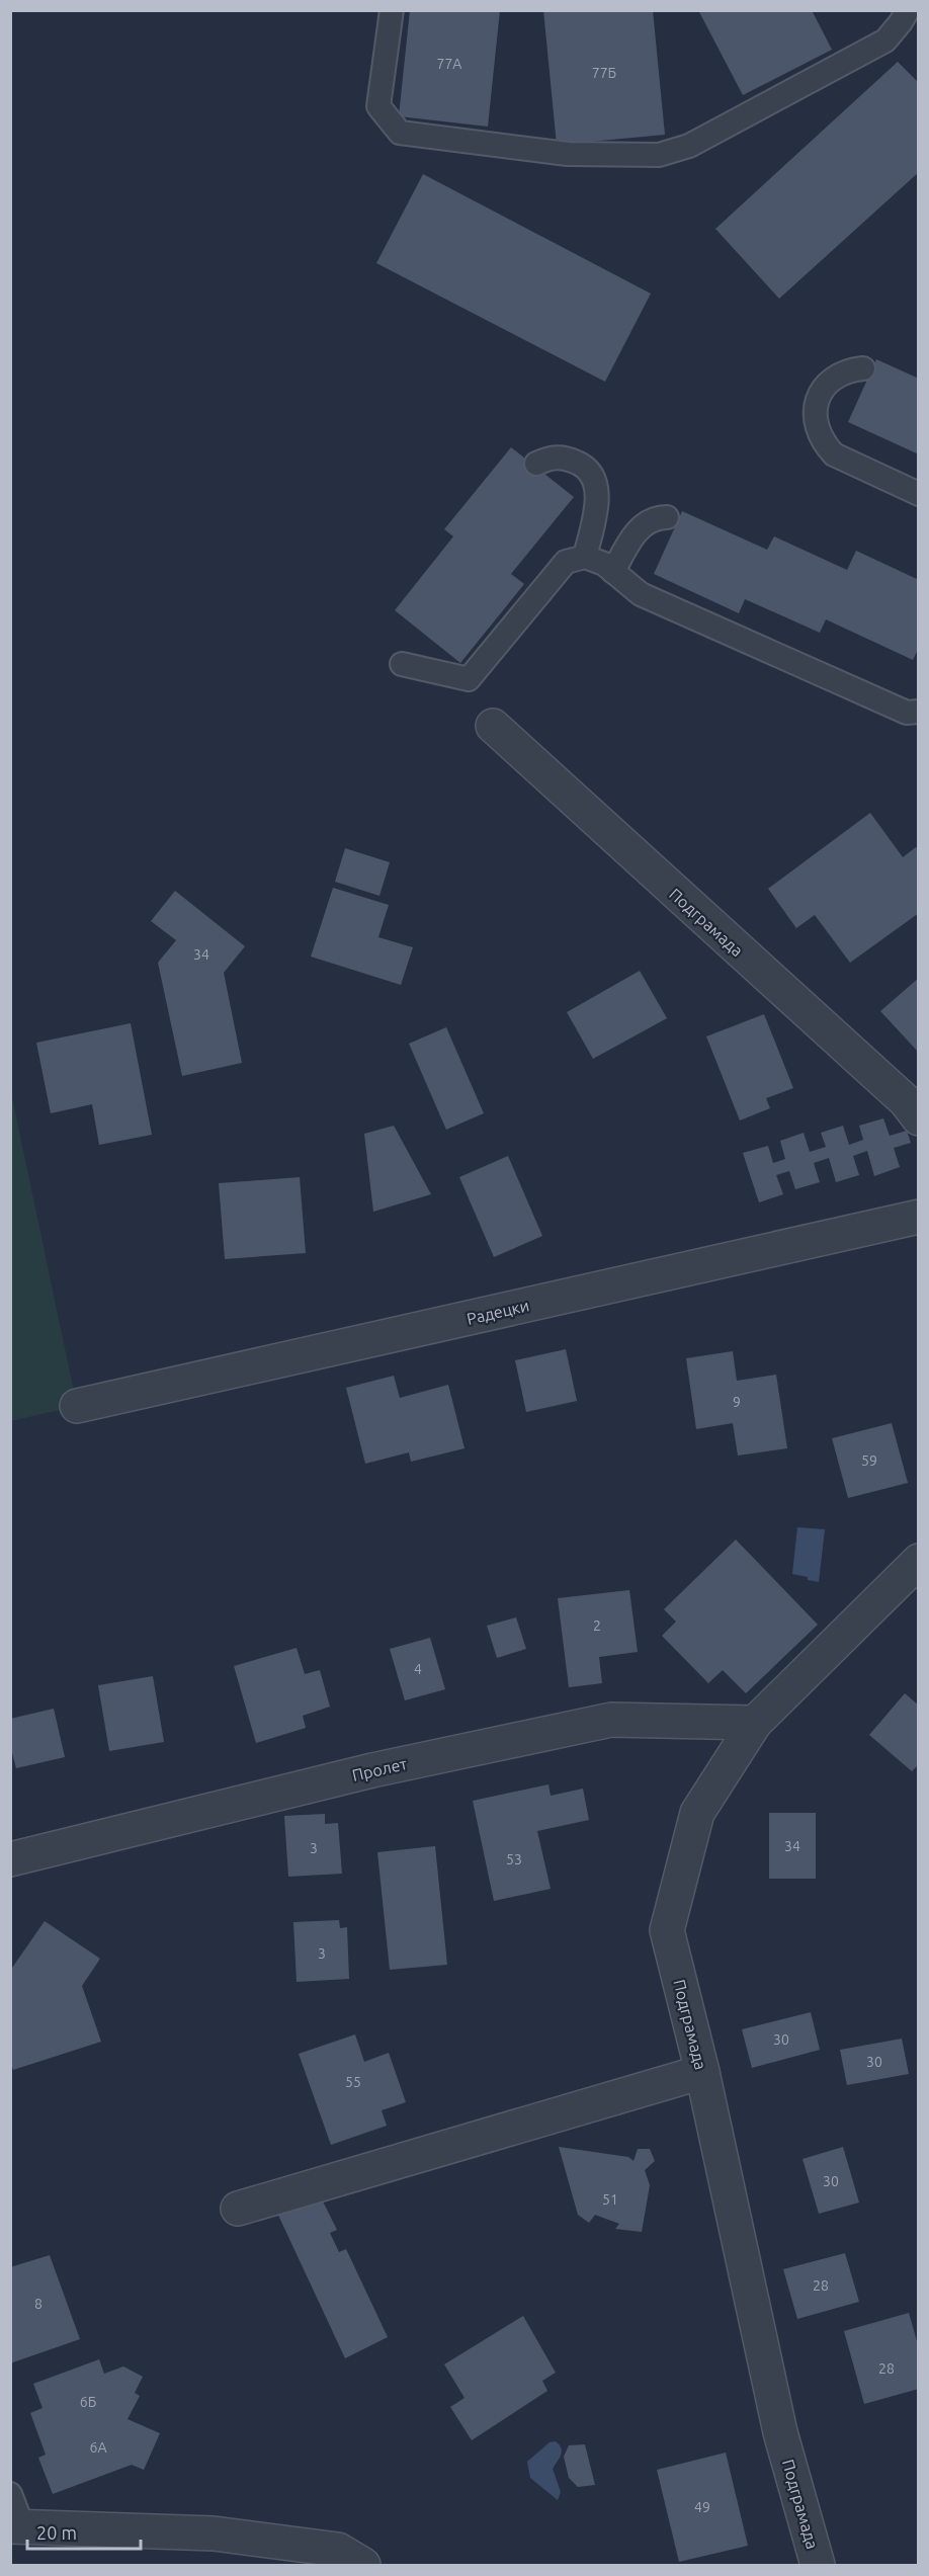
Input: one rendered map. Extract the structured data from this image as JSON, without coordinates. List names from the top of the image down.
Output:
{
  "streets": {
    "street": ["Подграмада", "Радецки", "Пролет"]
  },
  "crossings": [
    ["Подграмада", "Пролет"]
  ],
  "house_numbers": [
    "77А",
    "77Б",
    "34",
    "9",
    "59",
    "2",
    "4",
    "34",
    "3",
    "53",
    "3",
    "30",
    "30",
    "55",
    "30",
    "51",
    "28",
    "8",
    "28",
    "6Б",
    "6А",
    "49"
  ],
  "scale_bar": "20 m"
}
